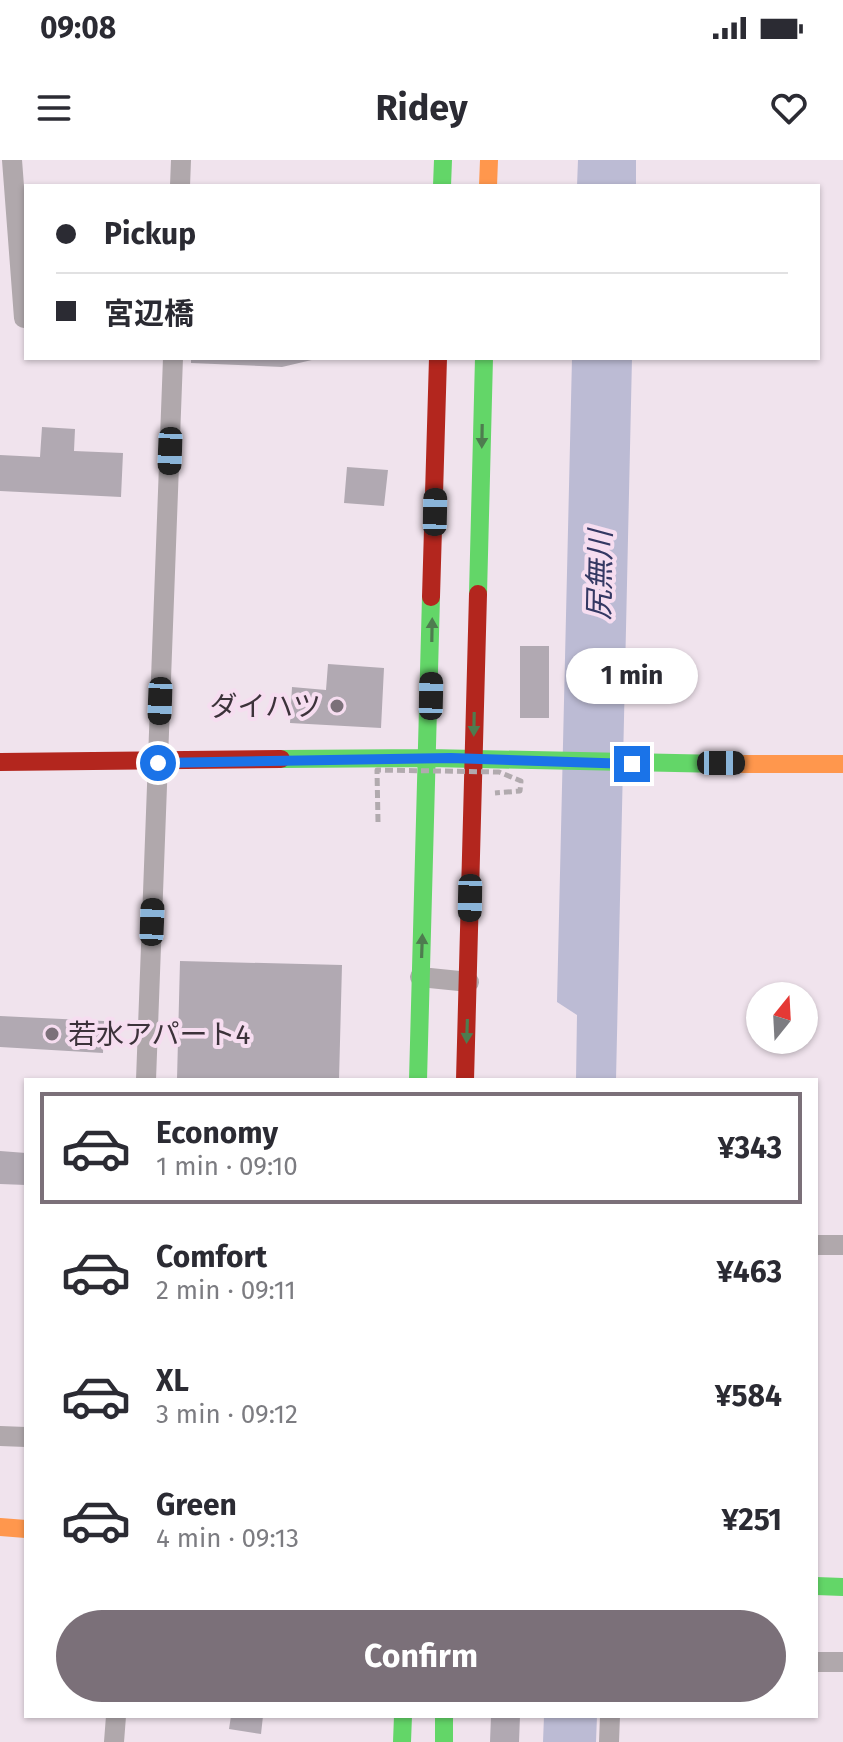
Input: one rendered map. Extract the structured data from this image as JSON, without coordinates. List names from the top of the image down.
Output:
{
  "water": ["尻無川"],
  "places": ["ダイハツ", "若水アパート4"],
  "north": "top",
  "page": {
    "status": "09:08",
    "header": "Ridey",
    "banner": ["Pickup", "宮辺橋"],
    "bubble": "1 min",
    "list": [
      {
        "name": "Economy",
        "note": "1 min · 09:10",
        "value": "¥343"
      },
      {
        "name": "Comfort",
        "note": "2 min · 09:11",
        "value": "¥463"
      },
      {
        "name": "XL",
        "note": "3 min · 09:12",
        "value": "¥584"
      },
      {
        "name": "Green",
        "note": "4 min · 09:13",
        "value": "¥251"
      }
    ],
    "buttons": "Confirm"
  }
}
